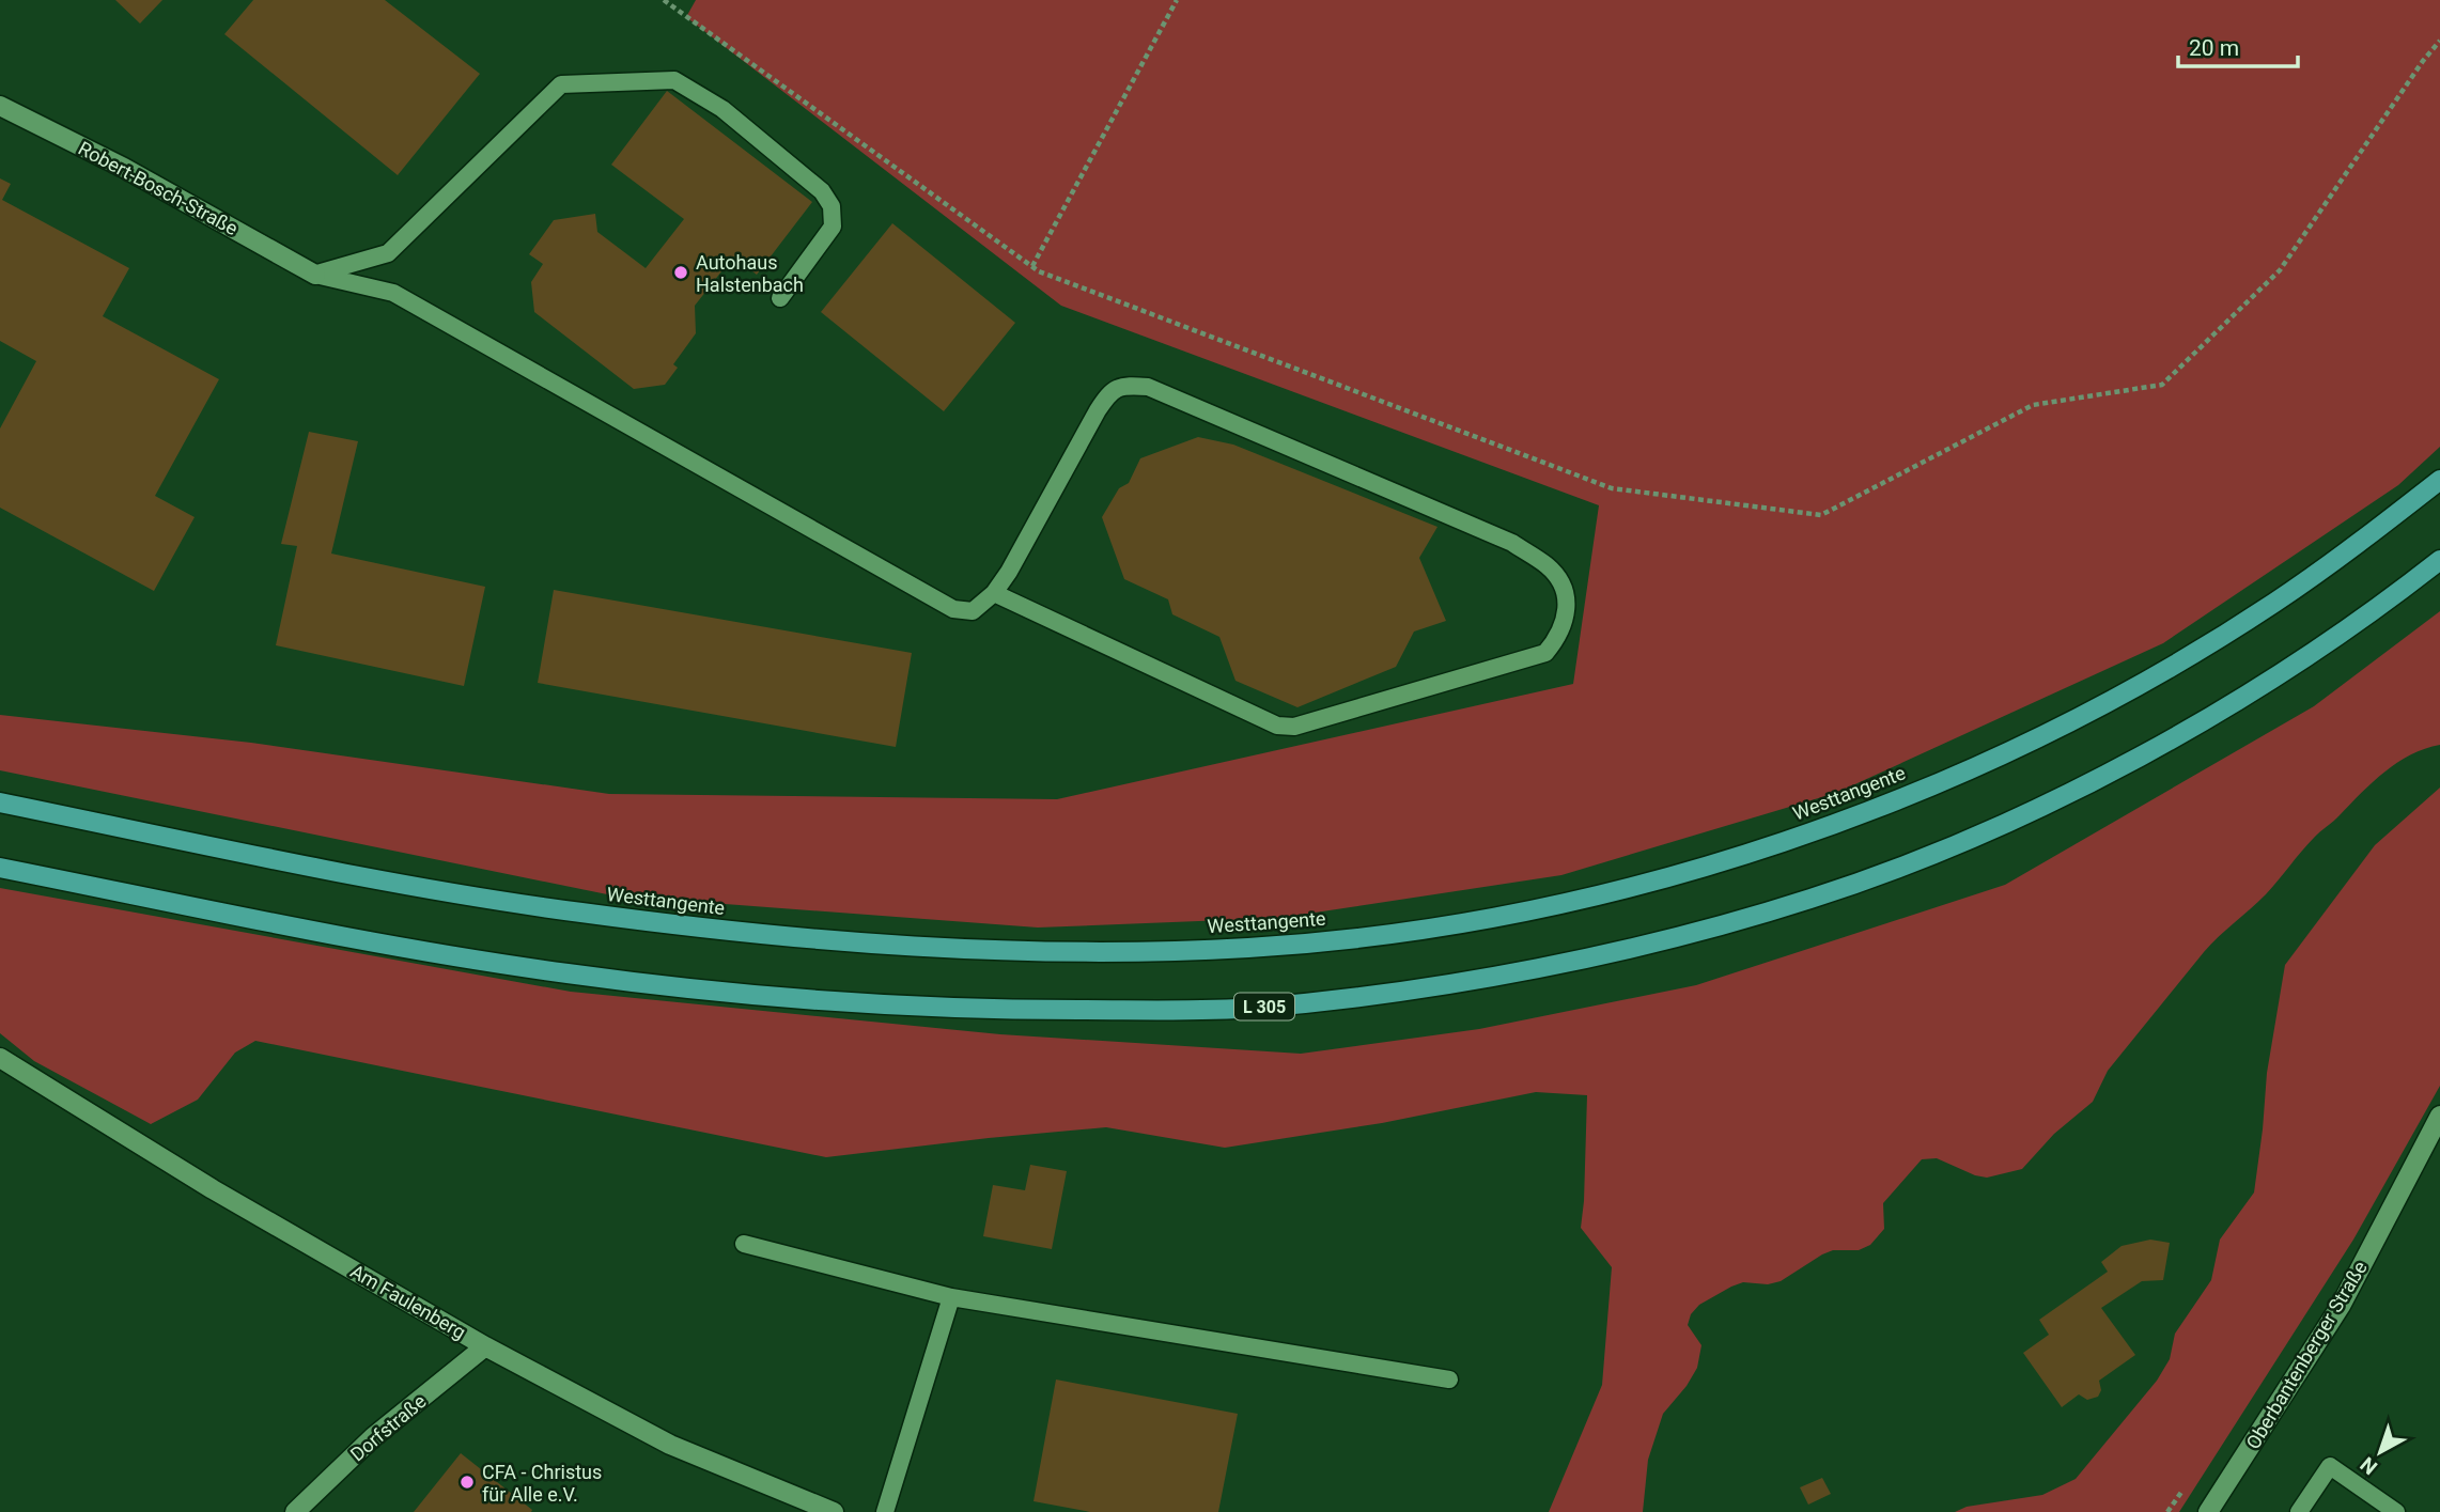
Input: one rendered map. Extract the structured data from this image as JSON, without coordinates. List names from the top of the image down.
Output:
{
  "streets": {
    "main road": ["Westtangente", "L 305"],
    "street": [
      "Robert-Bosch-Straße",
      "Am Faulenberg",
      "Oberbantenberger Straße",
      "Dorfstraße"
    ]
  },
  "crossings": [
    ["Am Faulenberg", "Dorfstraße"]
  ],
  "places": ["Autohaus Halstenbach", "CFA - Christus für Alle e.V."],
  "scale_bar": "20 m",
  "north": "bottom left"
}
